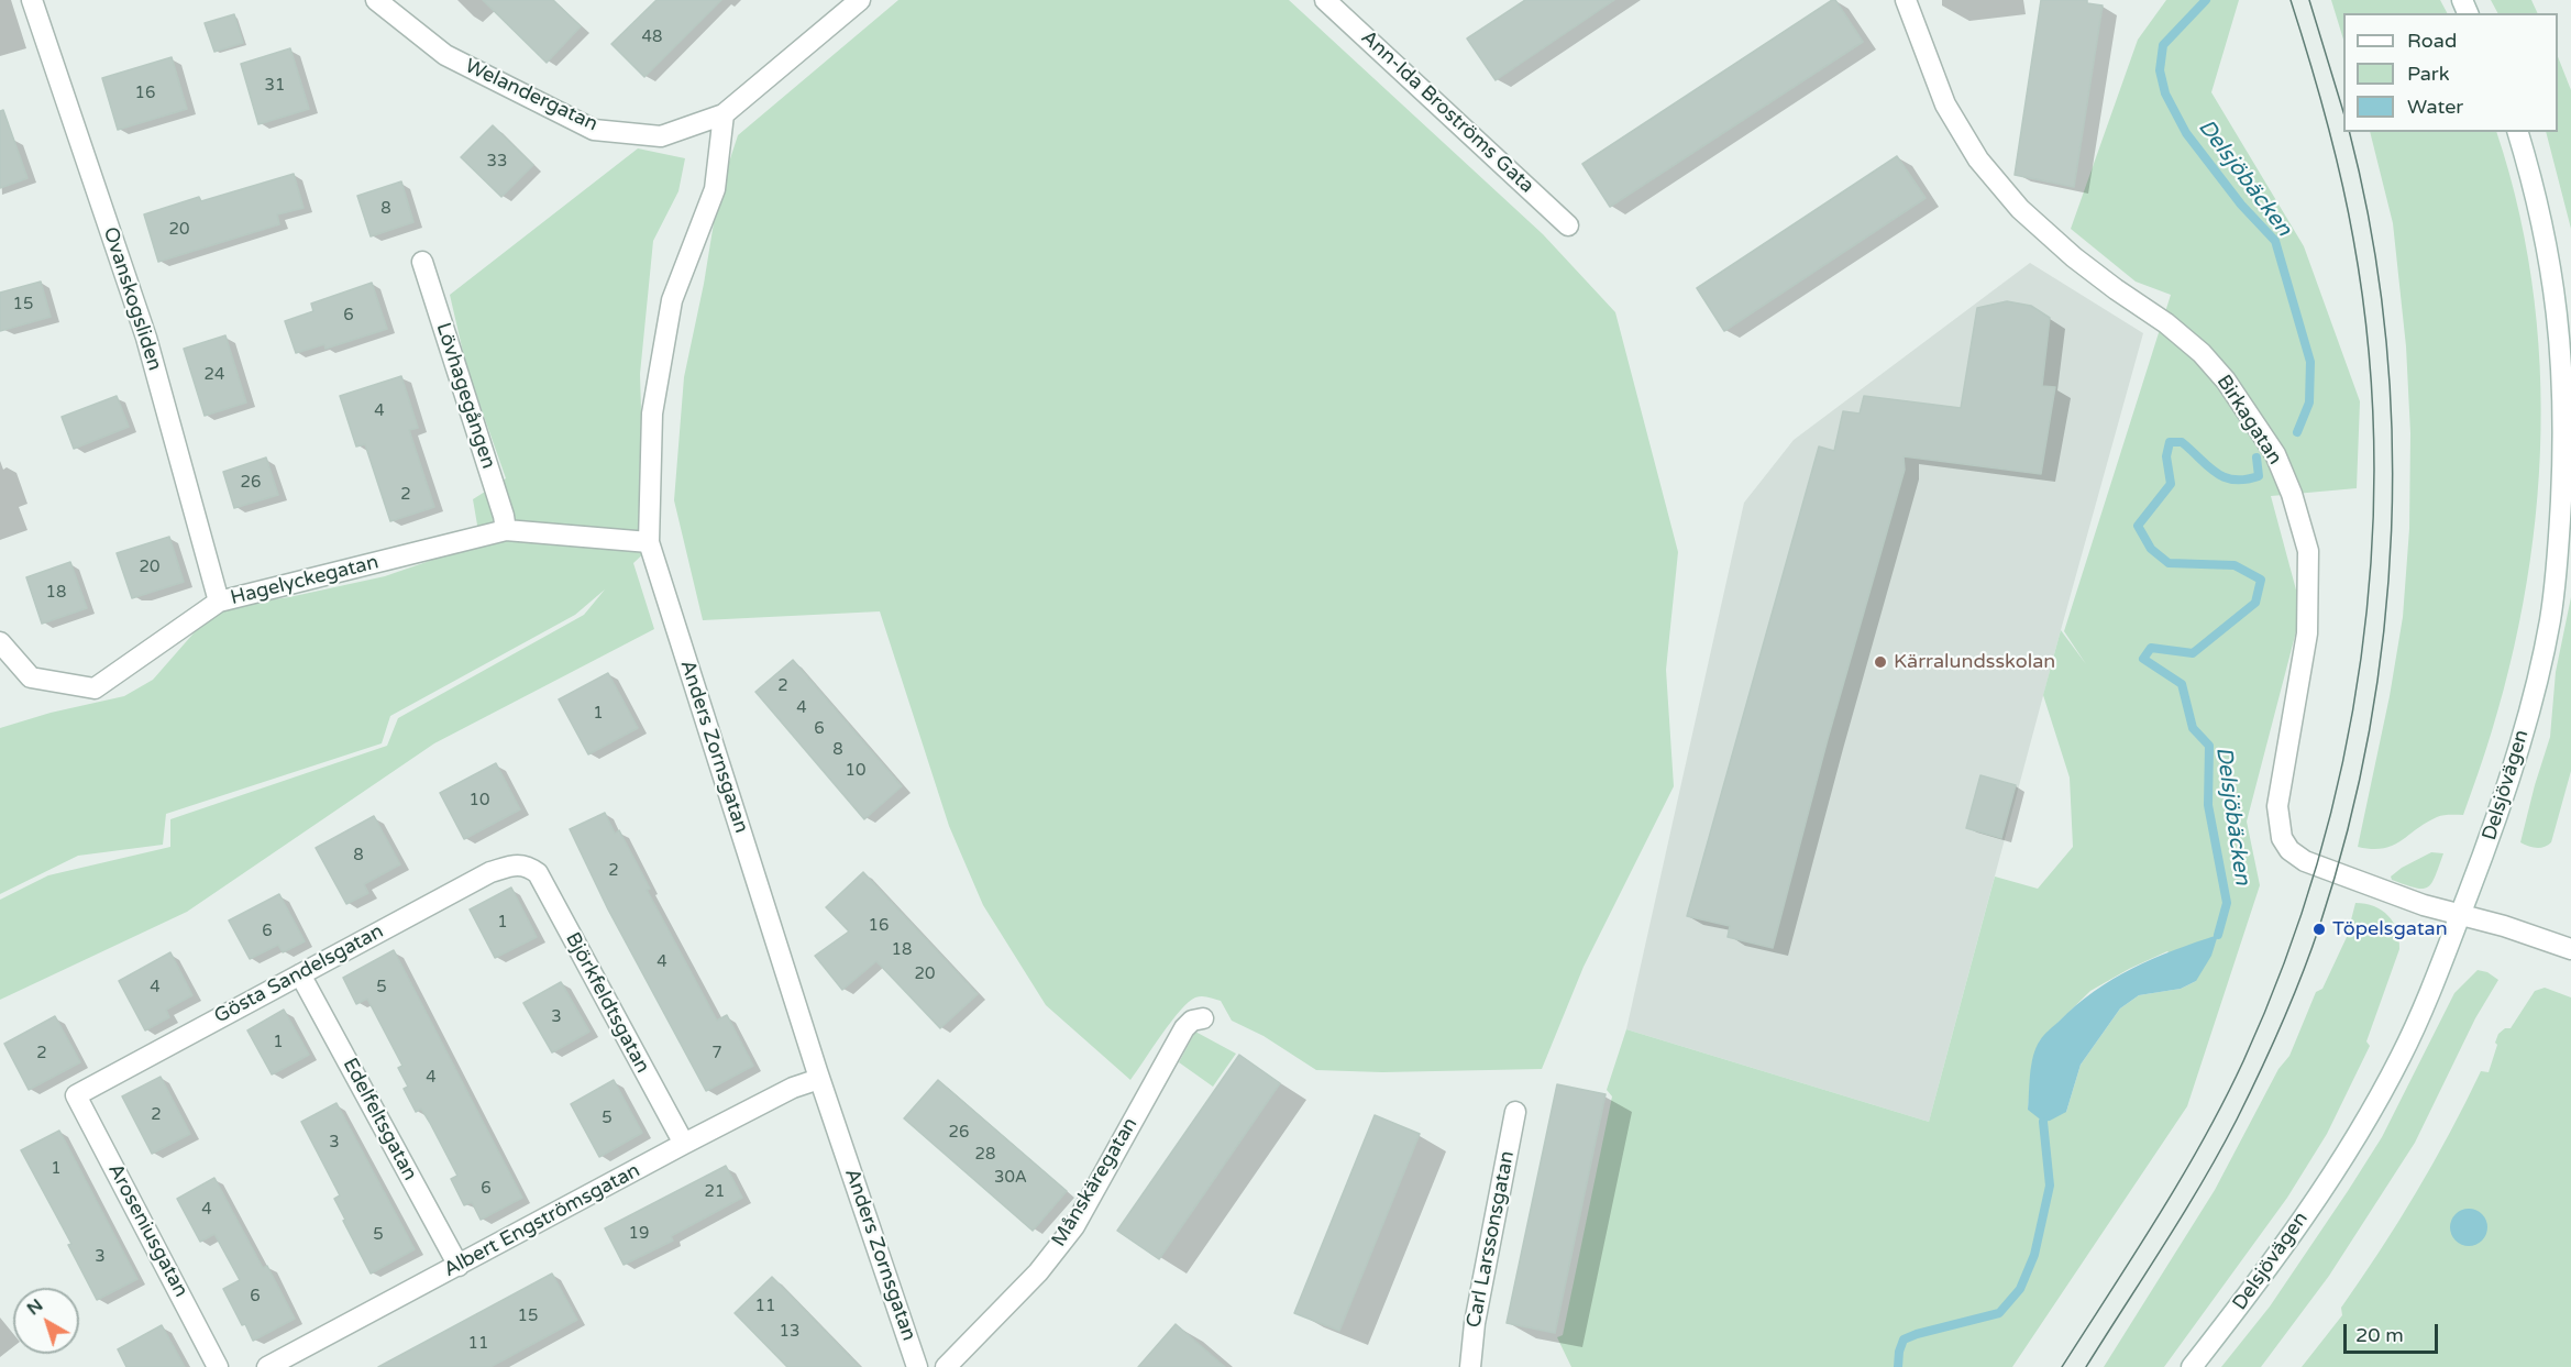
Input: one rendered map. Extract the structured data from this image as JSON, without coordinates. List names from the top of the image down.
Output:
{
  "streets": {
    "street": [
      "Welandergatan",
      "Ann-Ida Broströms Gata",
      "Ovanskogsliden",
      "Lövhagegången",
      "Birkagatan",
      "Hagelyckegatan",
      "Anders Zornsgatan",
      "Delsjövägen",
      "Gösta Sandelsgatan",
      "Björkfeldtsgatan",
      "Edelfeltsgatan",
      "Månskäregatan",
      "Albert Engströmsgatan",
      "Aroseniusgatan",
      "Carl Larssonsgatan"
    ]
  },
  "crossings": [
    ["Welandergatan", "Anders Zornsgatan"],
    ["Ovanskogsliden", "Hagelyckegatan"],
    ["Lövhagegången", "Hagelyckegatan"],
    ["Birkagatan", "Delsjövägen"],
    ["Hagelyckegatan", "Anders Zornsgatan"],
    ["Anders Zornsgatan", "Albert Engströmsgatan"],
    ["Gösta Sandelsgatan", "Björkfeldtsgatan"],
    ["Gösta Sandelsgatan", "Edelfeltsgatan"],
    ["Gösta Sandelsgatan", "Aroseniusgatan"],
    ["Björkfeldtsgatan", "Albert Engströmsgatan"],
    ["Edelfeltsgatan", "Albert Engströmsgatan"]
  ],
  "water": ["Delsjöbäcken"],
  "places": ["Kärralundsskolan", "Töpelsgatan"],
  "house_numbers": [
    "48",
    "31",
    "16",
    "33",
    "8",
    "20",
    "15",
    "6",
    "24",
    "4",
    "26",
    "2",
    "20",
    "18",
    "2",
    "4",
    "1",
    "6",
    "8",
    "10",
    "10",
    "8",
    "2",
    "1",
    "16",
    "6",
    "18",
    "4",
    "20",
    "4",
    "5",
    "3",
    "1",
    "2",
    "7",
    "4",
    "2",
    "5",
    "26",
    "3",
    "28",
    "1",
    "30A",
    "6",
    "21",
    "4",
    "19",
    "5",
    "3",
    "6",
    "11",
    "15",
    "13",
    "11"
  ],
  "legend": ["Road", "Park", "Water"],
  "scale_bar": "20 m",
  "north": "top left"
}
